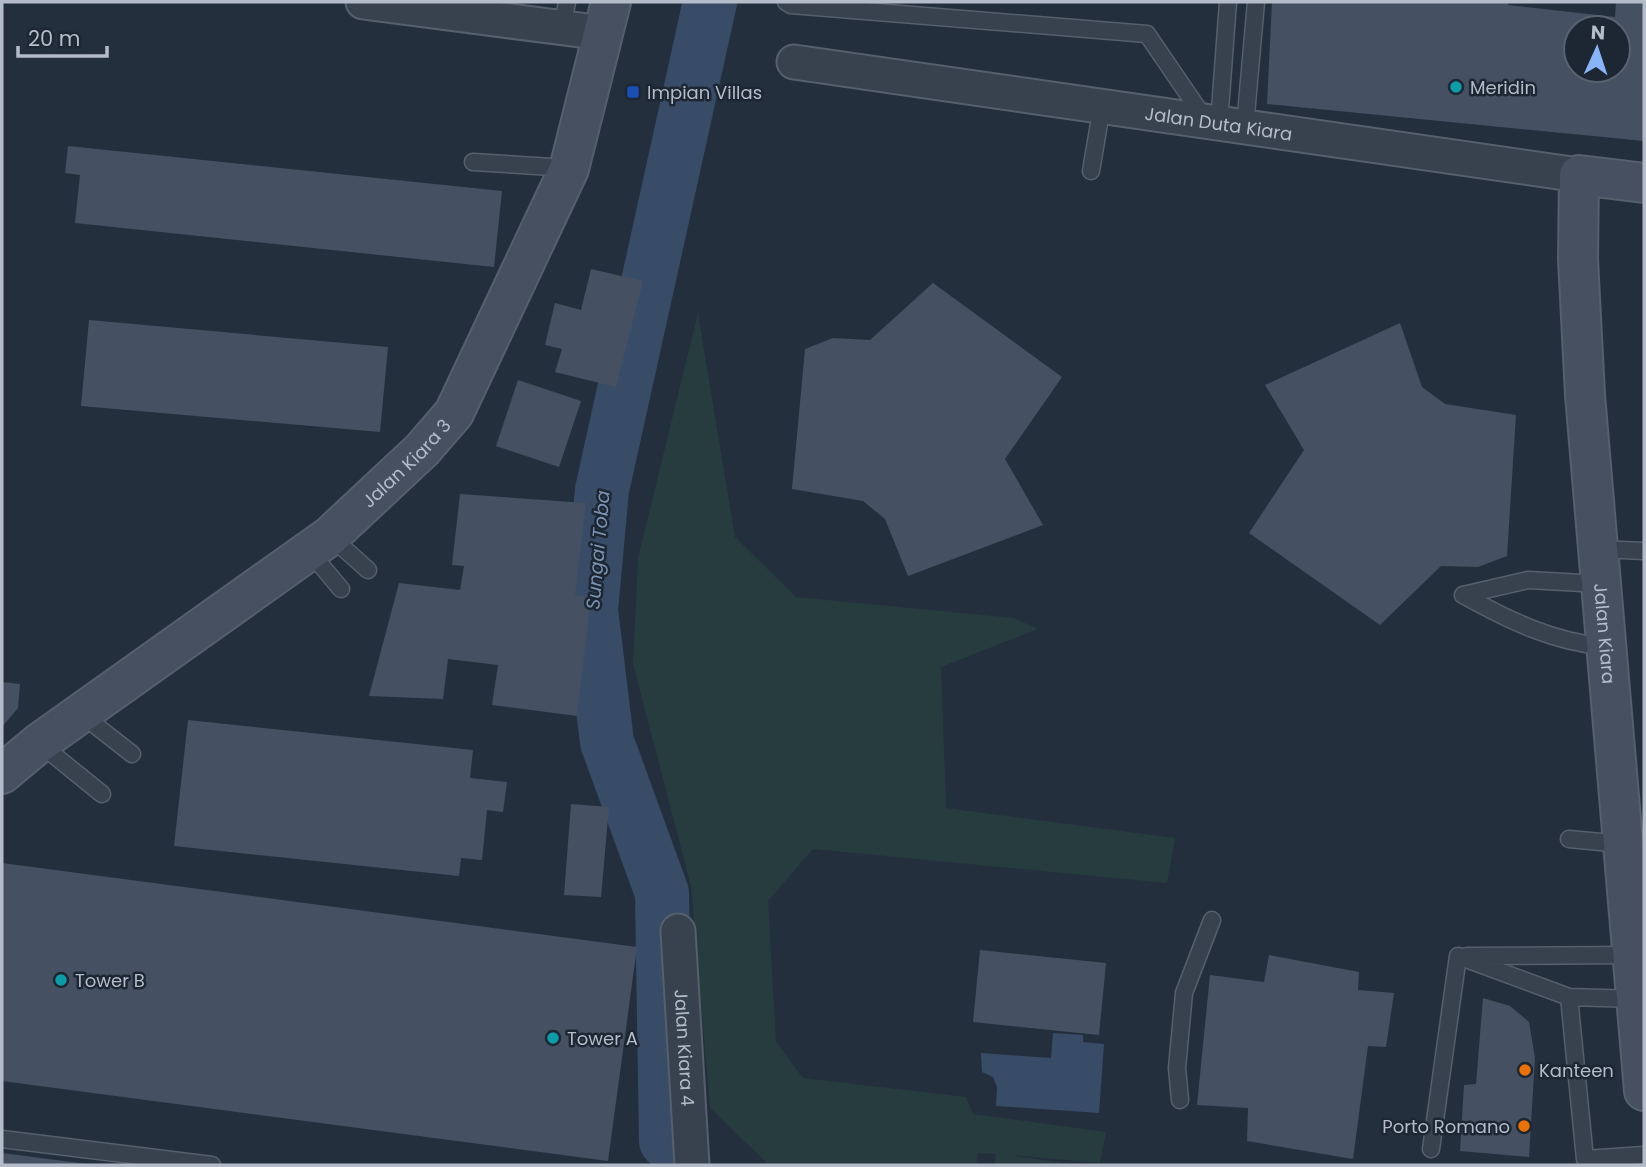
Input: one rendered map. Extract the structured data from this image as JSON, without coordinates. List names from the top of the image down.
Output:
{
  "streets": {
    "street": [
      "Jalan Duta Kiara",
      "Jalan Kiara 3",
      "Jalan Kiara",
      "Jalan Kiara 4"
    ]
  },
  "crossings": [
    ["Jalan Duta Kiara", "Jalan Kiara"]
  ],
  "water": ["Sungai Toba"],
  "places": {
    "other": [
      "Meridin",
      "Tower B",
      "Tower A",
      "Kanteen",
      "Porto Romano"
    ],
    "transit": ["Impian Villas"]
  },
  "scale_bar": "20 m",
  "north": "top"
}
